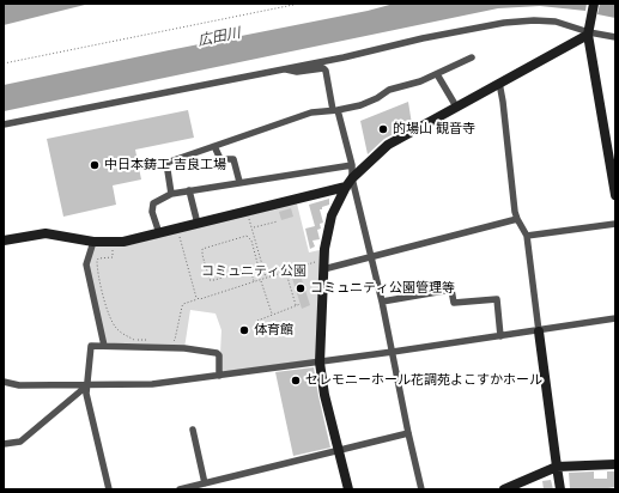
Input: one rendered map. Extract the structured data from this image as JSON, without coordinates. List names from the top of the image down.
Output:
{
  "water": ["広田川"],
  "parks": ["コミュニティ公園"],
  "places": [
    "的場山 観音寺",
    "中日本鋳工 吉良工場",
    "コミュニティ公園管理等",
    "体育館",
    "セレモニーホール花調苑よこすかホール"
  ]
}
